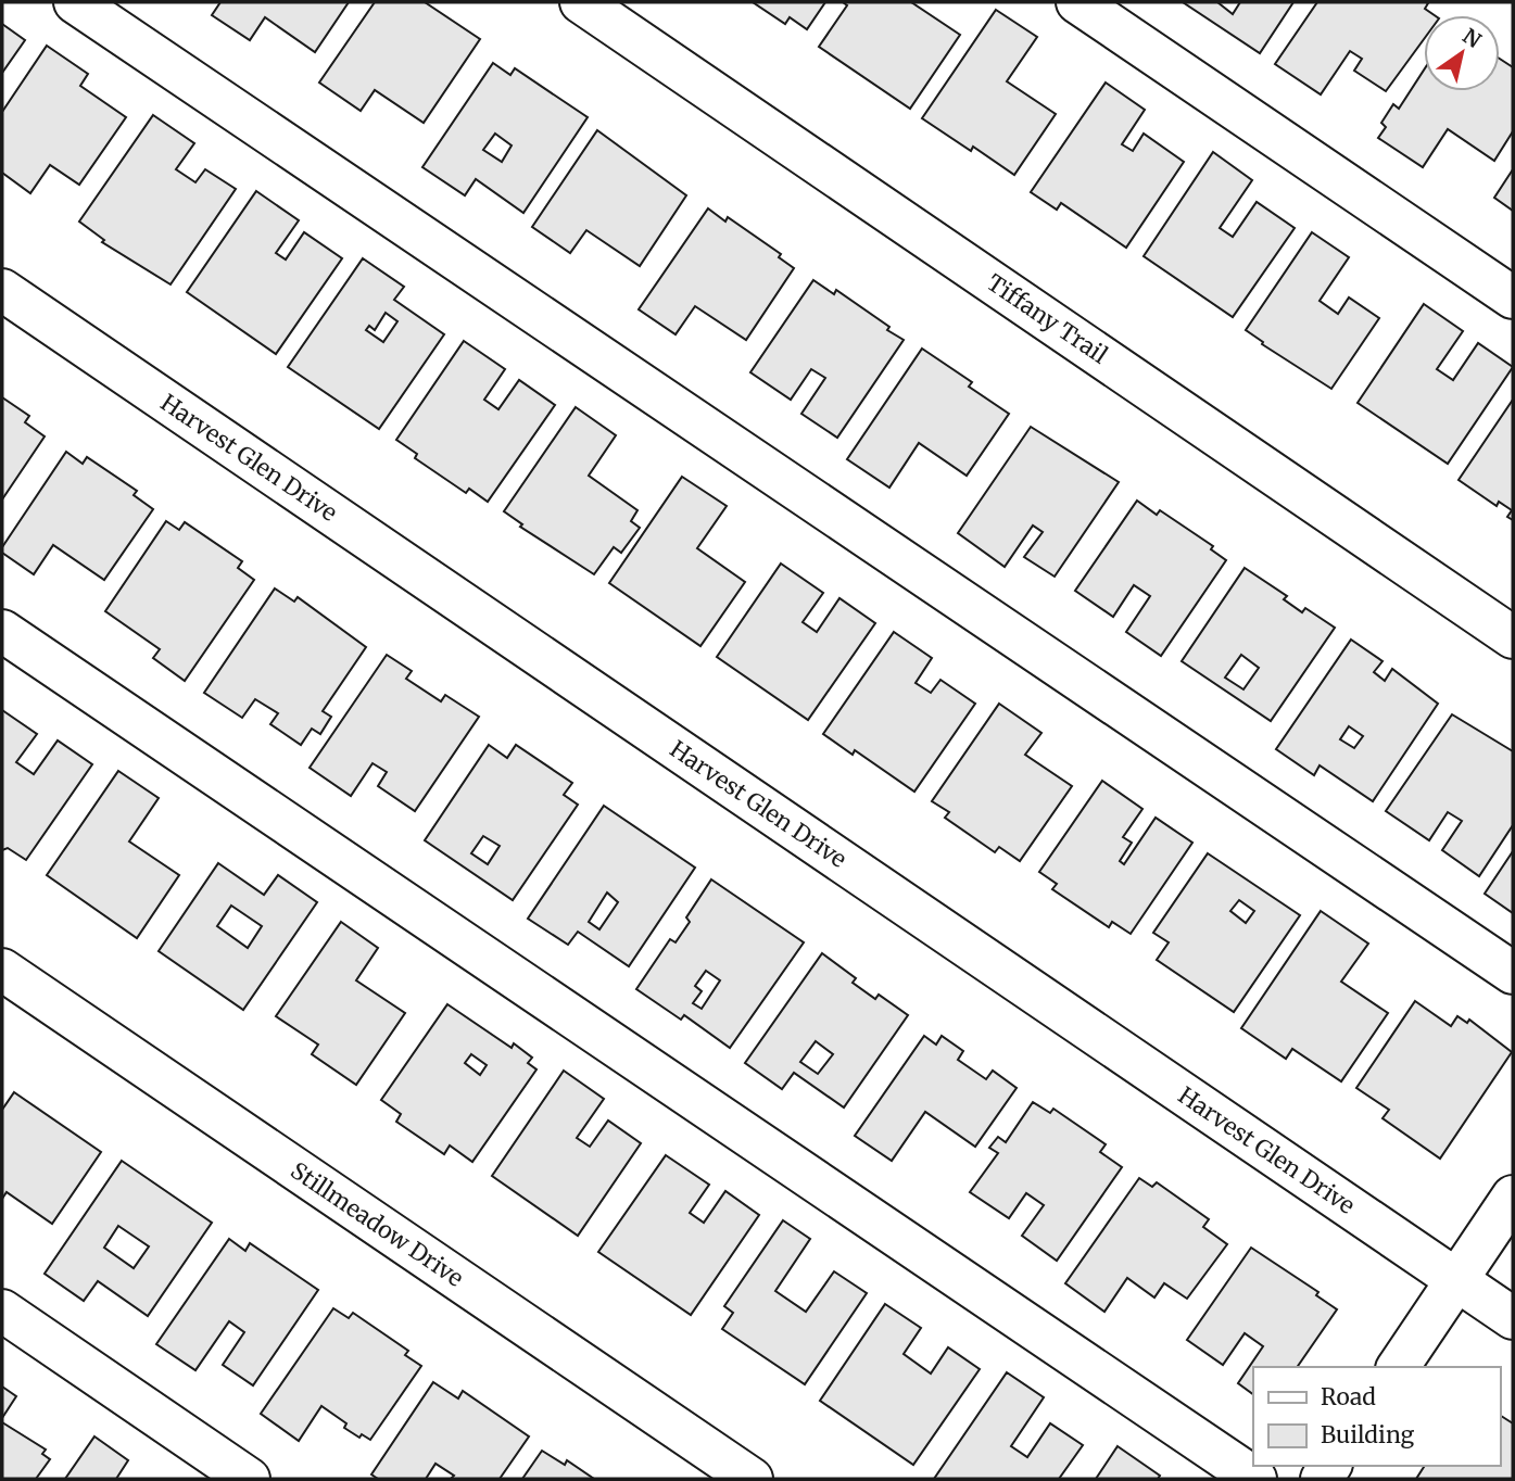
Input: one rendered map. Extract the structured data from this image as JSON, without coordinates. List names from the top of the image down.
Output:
{
  "streets": {
    "street": ["Tiffany Trail", "Harvest Glen Drive", "Stillmeadow Drive"]
  },
  "legend": ["Road", "Building"],
  "north": "top right"
}
